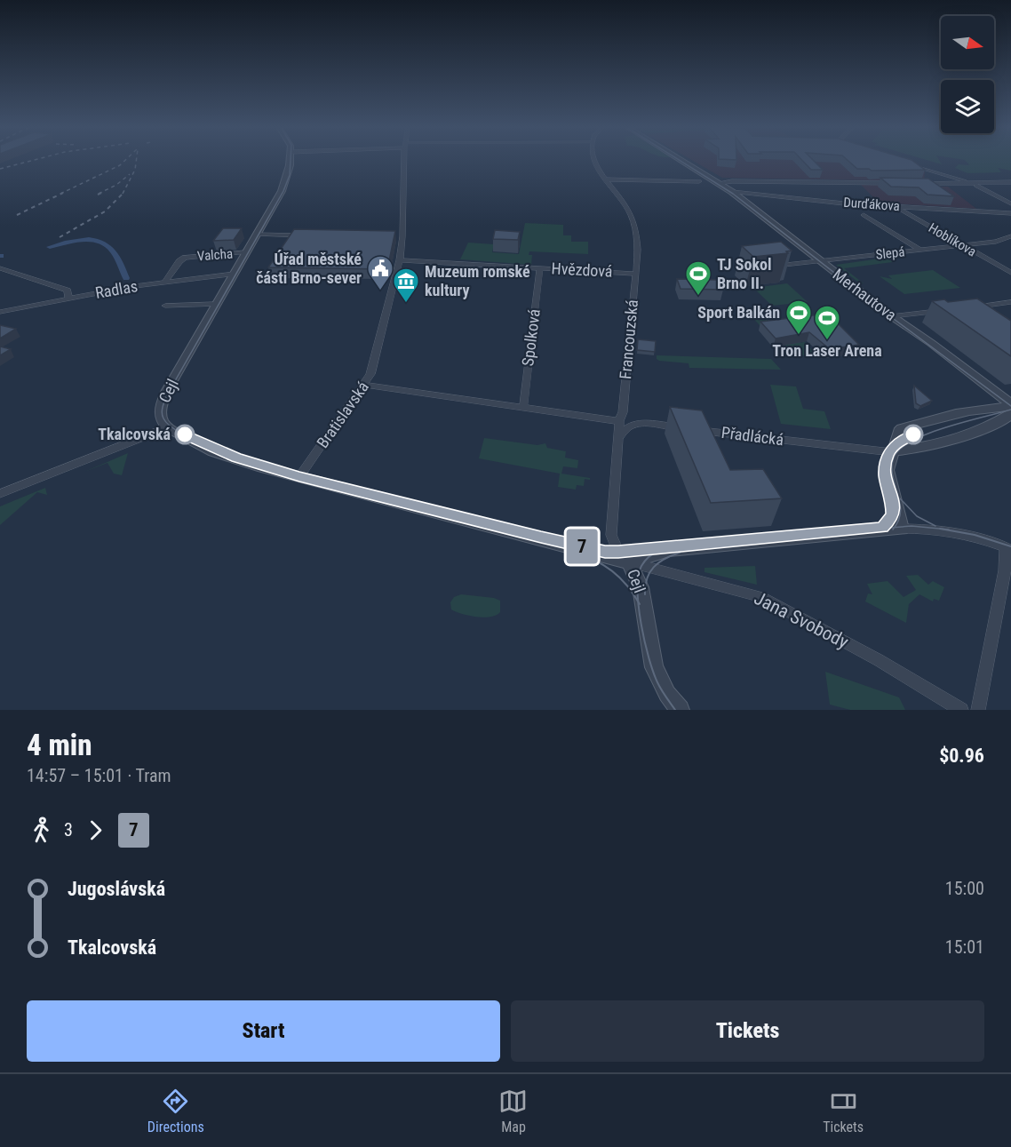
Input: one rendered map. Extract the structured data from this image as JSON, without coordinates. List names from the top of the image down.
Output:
{
  "streets": {
    "street": [
      "Durďákova",
      "Hoblíkova",
      "Slepá",
      "Valcha",
      "Hvězdová",
      "Radlas",
      "Merhautova",
      "Spolková",
      "Francouzská",
      "Cejl",
      "Bratislavská",
      "Přadlácká",
      "Jana Svobody"
    ]
  },
  "crossings": [
    ["Durďákova", "Hoblíkova"],
    ["Durďákova", "Merhautova"],
    ["Hoblíkova", "Slepá"],
    ["Slepá", "Merhautova"],
    ["Valcha", "Radlas"],
    ["Valcha", "Cejl"],
    ["Hvězdová", "Spolková"],
    ["Hvězdová", "Francouzská"],
    ["Hvězdová", "Bratislavská"],
    ["Radlas", "Cejl"],
    ["Francouzská", "Cejl"],
    ["Francouzská", "Přadlácká"],
    ["Francouzská", "Jana Svobody"],
    ["Cejl", "Bratislavská"],
    ["Cejl", "Jana Svobody"]
  ],
  "places": {
    "public building": ["Úřad městské části Brno-sever"],
    "sports": ["TJ Sokol Brno II.", "Sport Balkán", "Tron Laser Arena"],
    "museum": ["Muzeum romské kultury"],
    "other": ["Tkalcovská"]
  },
  "lines": ["tram line 7"],
  "north": "right",
  "page": {
    "on_map": "7",
    "heading": ["4 min", "14:57 – 15:01 · Tram", "$0.96"],
    "legs": ["3", "7"],
    "list": [
      {
        "name": "Jugoslávská",
        "value": "15:00"
      },
      {
        "name": "Tkalcovská",
        "value": "15:01"
      }
    ],
    "buttons": ["Start", "Tickets"],
    "tabs": ["Directions", "Map", "Tickets"]
  }
}
